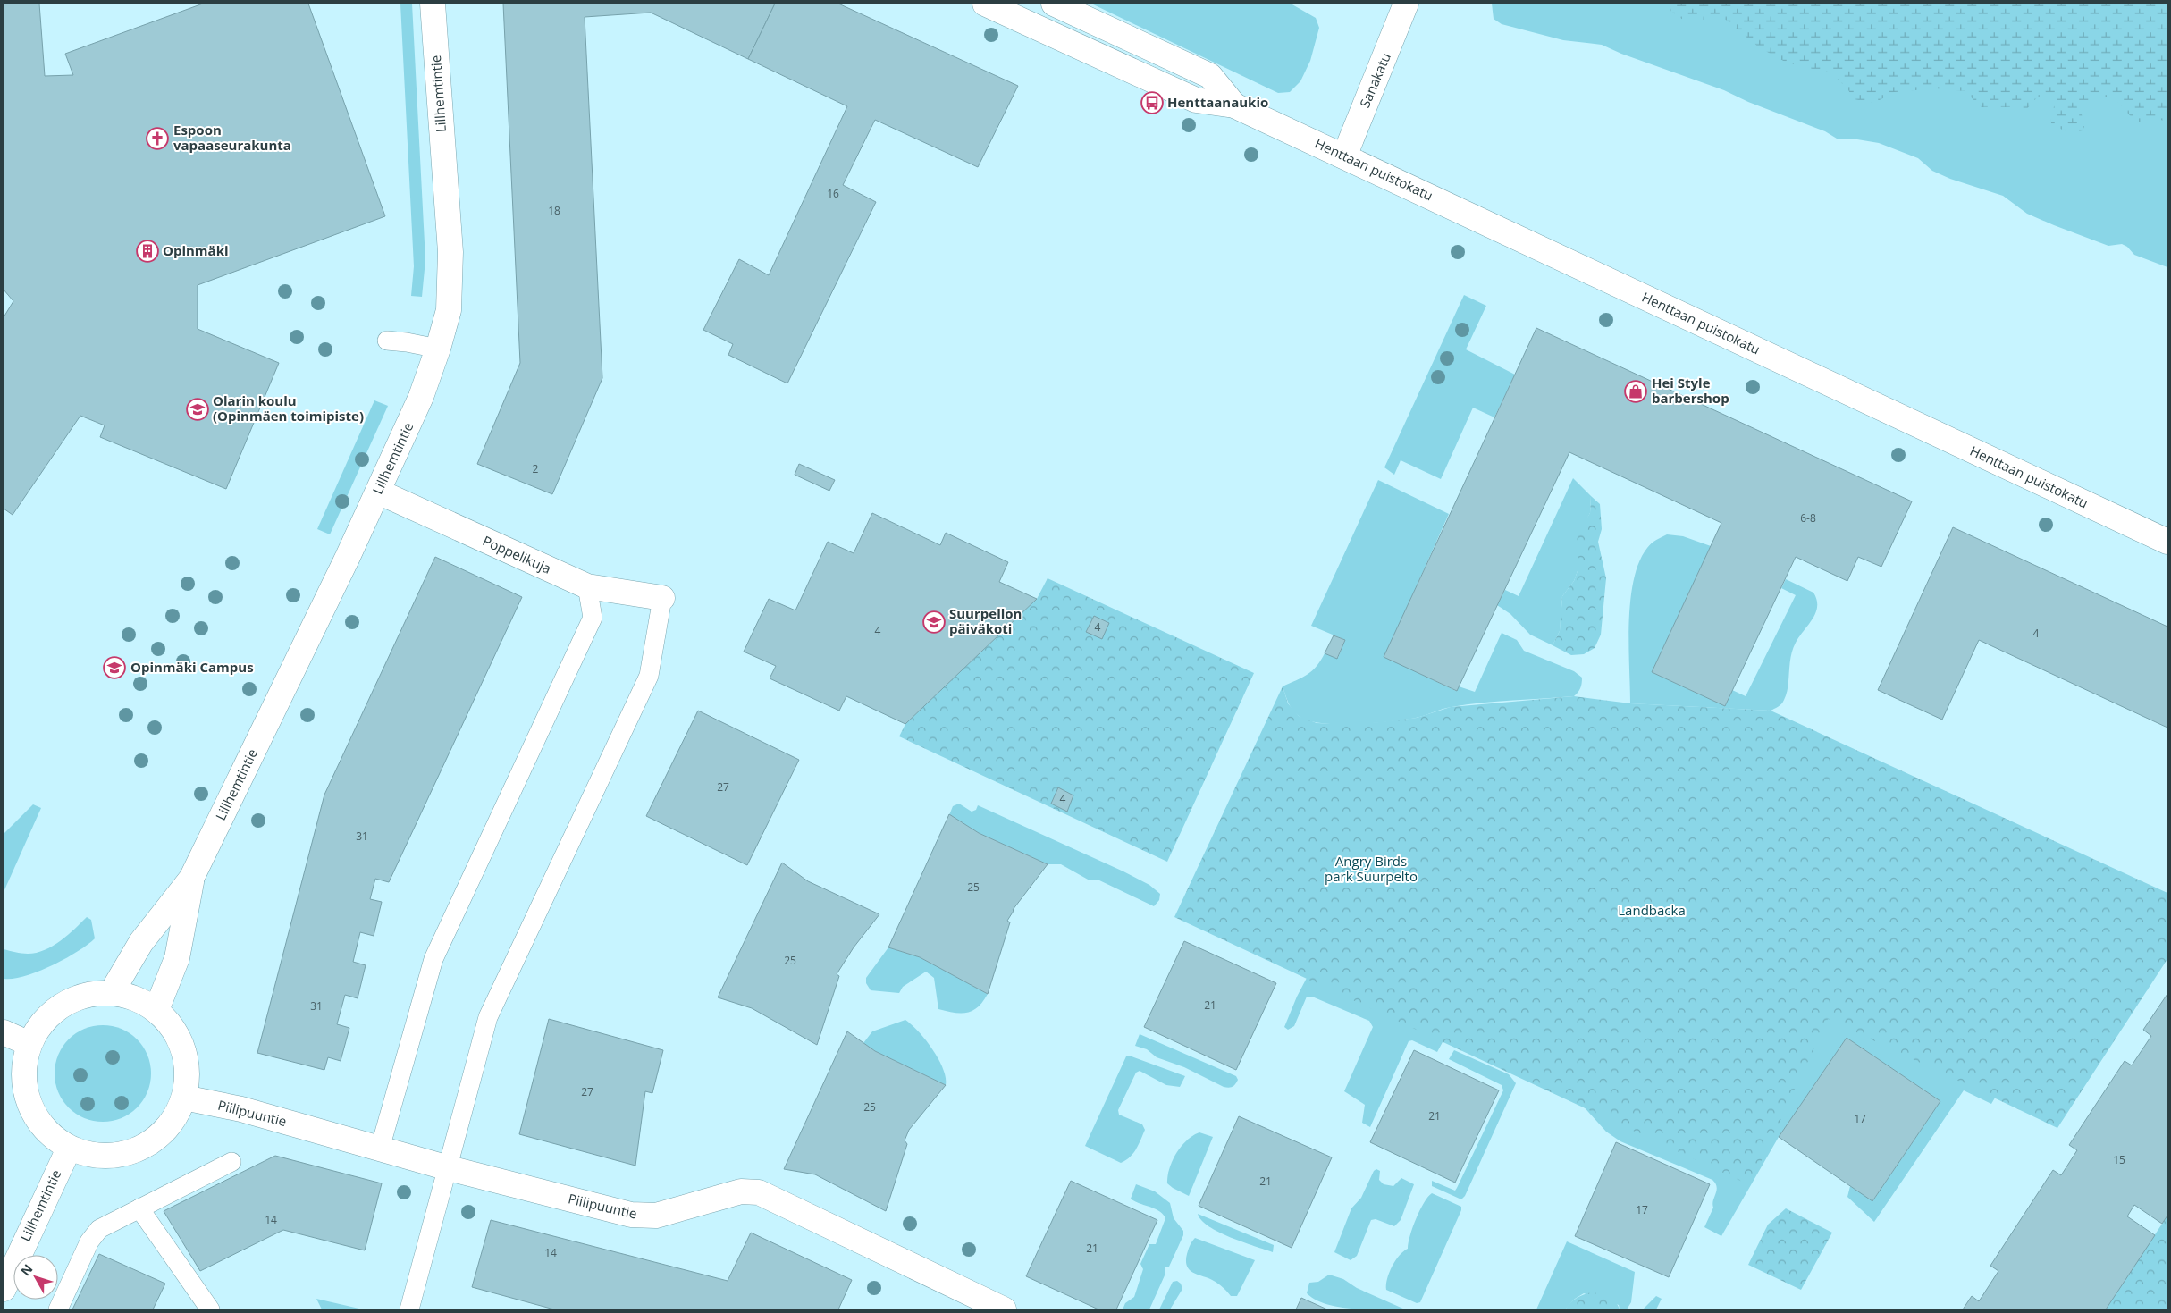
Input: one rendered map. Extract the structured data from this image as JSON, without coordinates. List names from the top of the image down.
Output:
{
  "streets": {
    "street": [
      "Sanakatu",
      "Lillhemtintie",
      "Henttaan puistokatu",
      "Poppelikuja",
      "Piilipuuntie"
    ]
  },
  "crossings": [
    ["Sanakatu", "Henttaan puistokatu"],
    ["Lillhemtintie", "Poppelikuja"]
  ],
  "parks": ["Angry Birds park Suurpelto", "Landbacka"],
  "places": {
    "bus stop": ["Henttaanaukio"],
    "church": ["Espoon vapaaseurakunta"],
    "building": ["Opinmäki"],
    "shop": ["Hei Style barbershop"],
    "school or university": ["Olarin koulu (Opinmäen toimipiste)", "Suurpellon päiväkoti", "Opinmäki Campus"]
  },
  "house_numbers": [
    "16",
    "18",
    "2",
    "6-8",
    "4",
    "4",
    "4",
    "27",
    "4",
    "31",
    "25",
    "25",
    "21",
    "31",
    "27",
    "25",
    "21",
    "17",
    "15",
    "21",
    "17",
    "14",
    "21",
    "14"
  ],
  "north": "top left"
}
